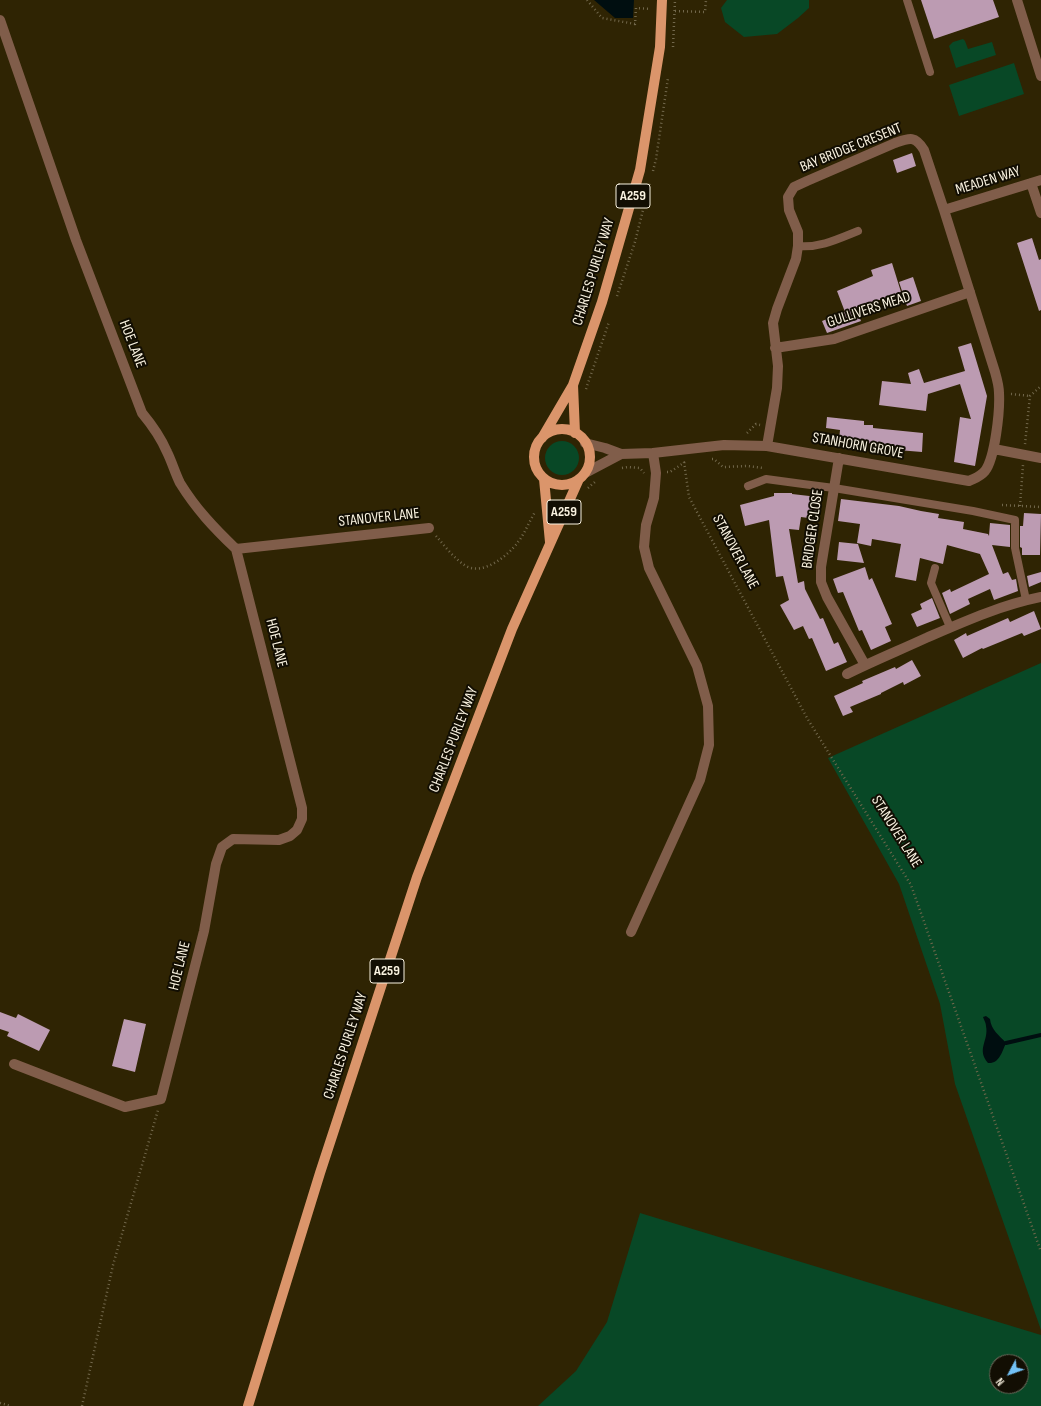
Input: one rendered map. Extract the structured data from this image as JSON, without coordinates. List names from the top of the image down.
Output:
{
  "streets": {
    "main road": ["A259", "CHARLES PURLEY WAY"],
    "street": [
      "BAY BRIDGE CRESENT",
      "MEADEN WAY",
      "GULLIVERS MEAD",
      "HOE LANE",
      "STANHORN GROVE",
      "STANOVER LANE",
      "BRIDGER CLOSE"
    ]
  },
  "crossings": [
    ["BAY BRIDGE CRESENT", "MEADEN WAY"],
    ["BAY BRIDGE CRESENT", "GULLIVERS MEAD"],
    ["BAY BRIDGE CRESENT", "STANHORN GROVE"],
    ["CHARLES PURLEY WAY", "STANHORN GROVE"],
    ["CHARLES PURLEY WAY", "STANOVER LANE"],
    ["HOE LANE", "STANOVER LANE"],
    ["STANHORN GROVE", "STANOVER LANE"],
    ["STANHORN GROVE", "BRIDGER CLOSE"]
  ],
  "north": "bottom left"
}
